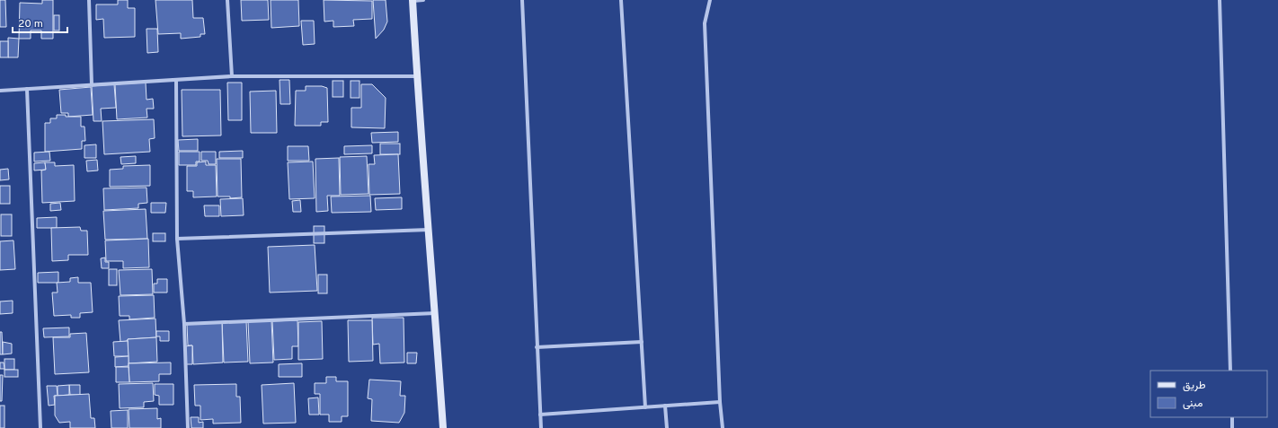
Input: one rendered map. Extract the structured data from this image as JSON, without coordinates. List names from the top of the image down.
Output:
{
  "legend": ["طريق", "مبنى"],
  "scale_bar": "20 m"
}
